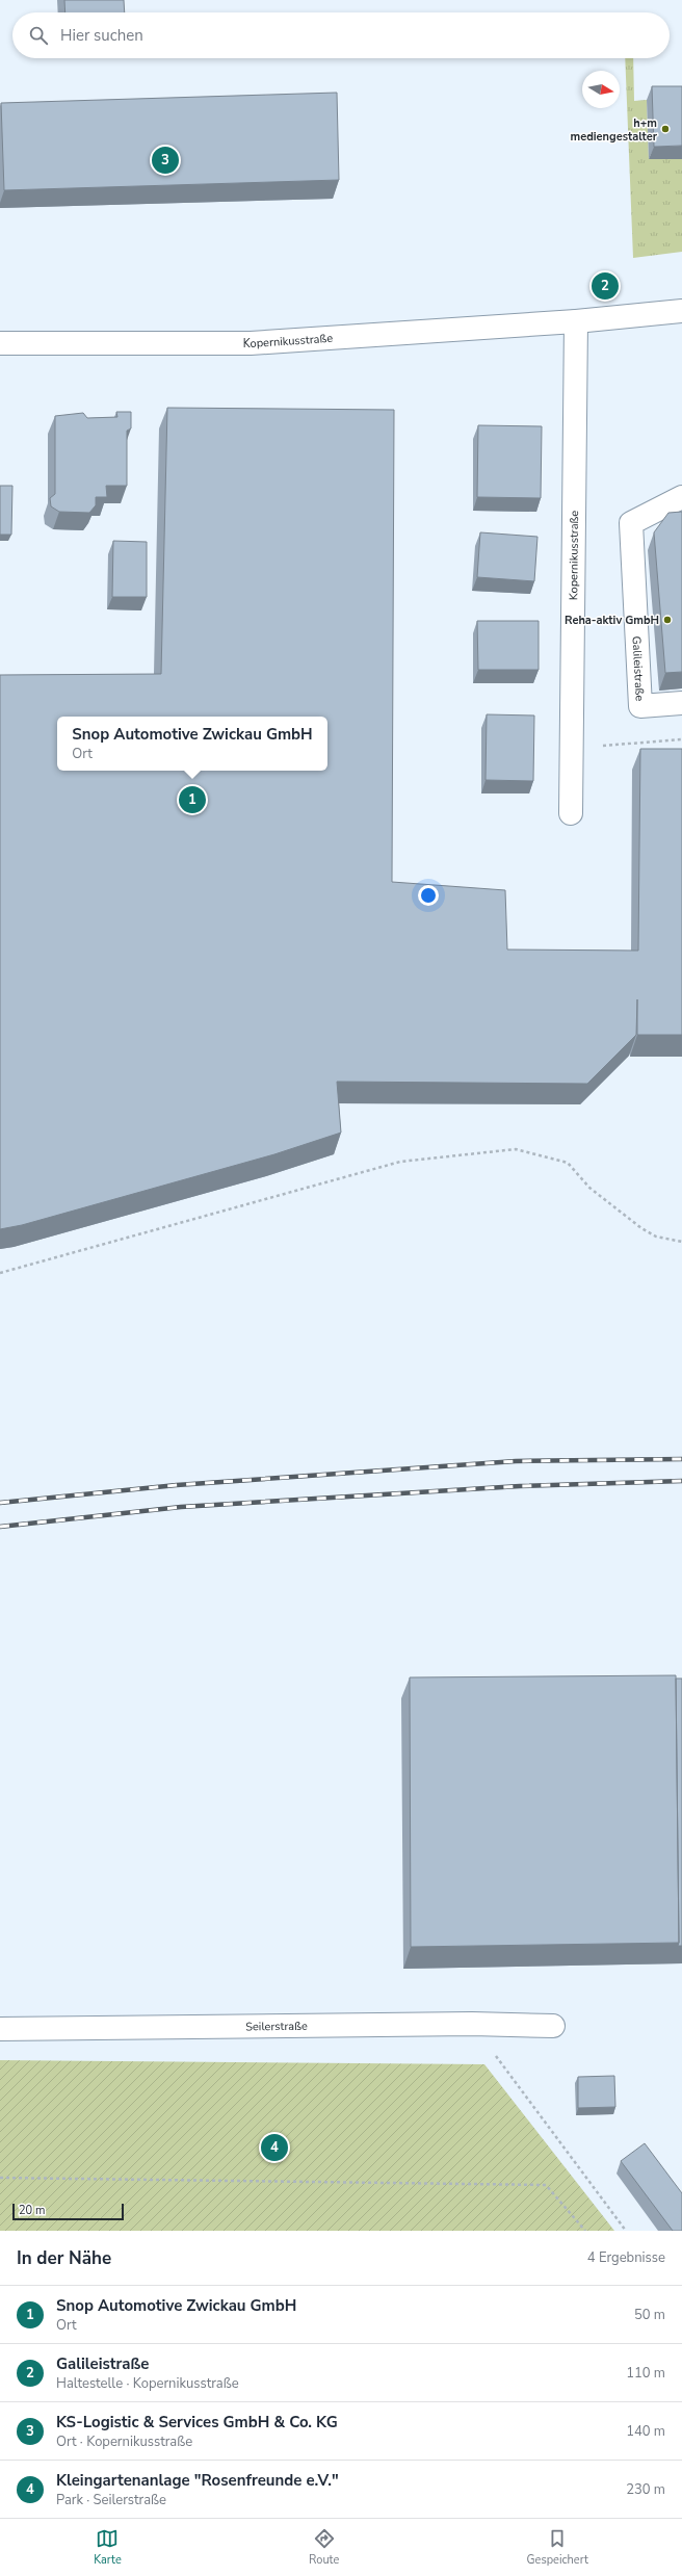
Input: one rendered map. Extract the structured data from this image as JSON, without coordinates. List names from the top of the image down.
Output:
{
  "streets": {
    "street": ["Kopernikusstraße", "Galileistraße", "Seilerstraße"]
  },
  "places": ["h+m mediengestalter", "Reha-aktiv GmbH"],
  "scale_bar": "20 m",
  "north": "right",
  "page": {
    "search": "Hier suchen",
    "pins": [
      "3",
      "2",
      "1",
      "4"
    ],
    "popup": ["Snop Automotive Zwickau GmbH", "Ort"],
    "scale": "20 m",
    "heading": ["In der Nähe", "4 Ergebnisse"],
    "list": [
      {
        "mark": "1",
        "name": "Snop Automotive Zwickau GmbH",
        "note": "Ort",
        "value": "50 m"
      },
      {
        "mark": "2",
        "name": "Galileistraße",
        "note": "Haltestelle · Kopernikusstraße",
        "value": "110 m"
      },
      {
        "mark": "3",
        "name": "KS-Logistic & Services GmbH & Co. KG",
        "note": "Ort · Kopernikusstraße",
        "value": "140 m"
      },
      {
        "mark": "4",
        "name": "Kleingartenanlage \"Rosenfreunde e.V.\"",
        "note": "Park · Seilerstraße",
        "value": "230 m"
      }
    ],
    "nav": ["Karte", "Route", "Gespeichert"]
  }
}
